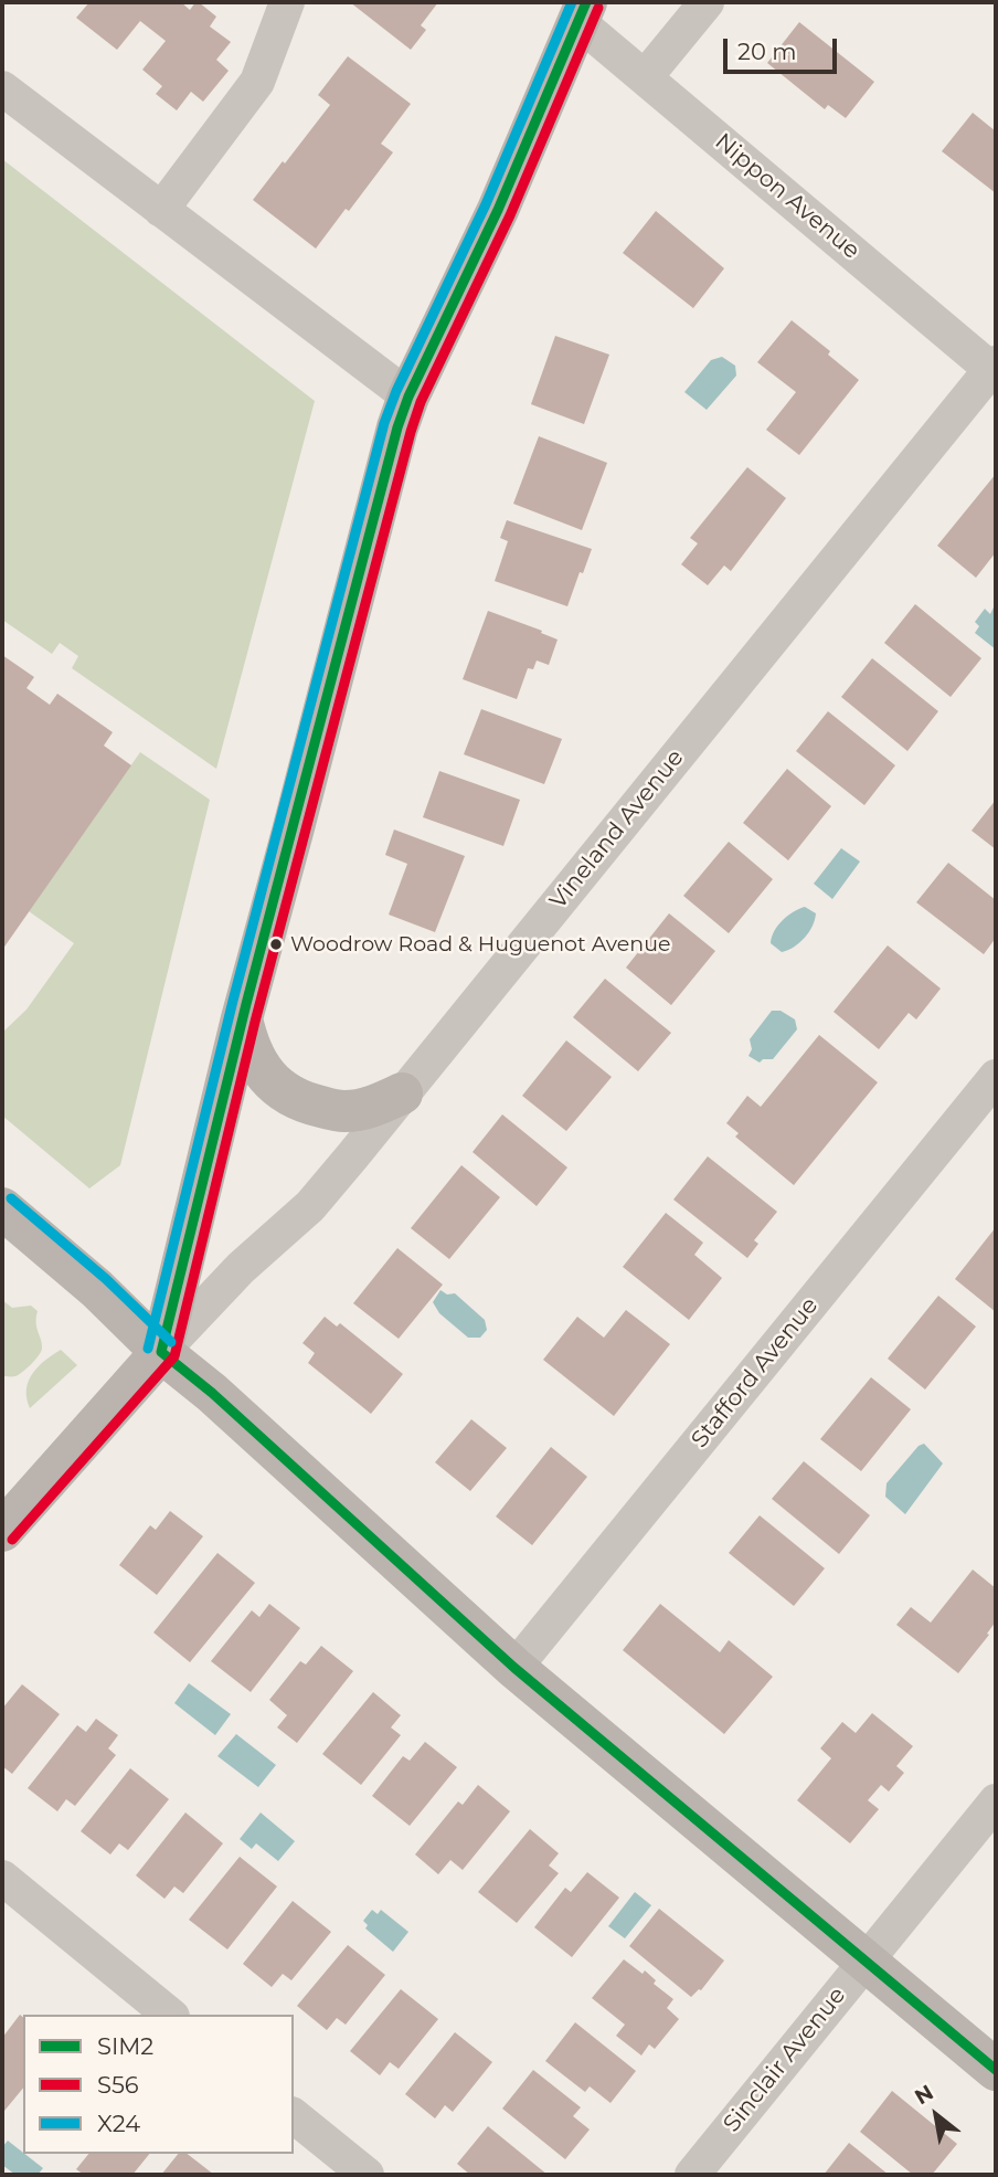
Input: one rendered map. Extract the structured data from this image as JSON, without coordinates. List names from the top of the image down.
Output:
{
  "streets": {
    "street": [
      "Nippon Avenue",
      "Vineland Avenue",
      "Stafford Avenue",
      "Sinclair Avenue"
    ]
  },
  "crossings": [
    ["Nippon Avenue", "Vineland Avenue"]
  ],
  "places": ["Woodrow Road & Huguenot Avenue"],
  "lines": ["transit line SIM2", "transit line X24", "transit line S56"],
  "legend": ["SIM2", "S56", "X24"],
  "scale_bar": "20 m",
  "north": "top left"
}
